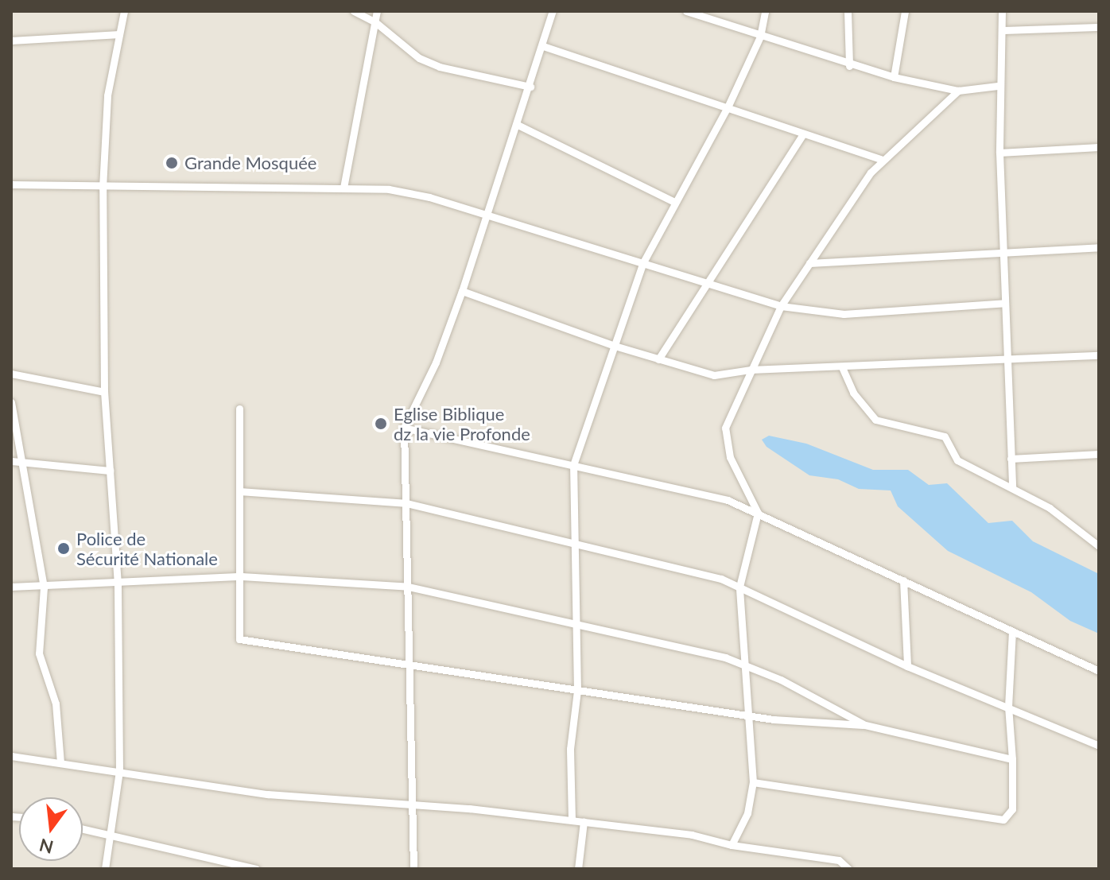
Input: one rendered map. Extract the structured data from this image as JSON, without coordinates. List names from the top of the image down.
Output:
{
  "places": ["Grande Mosquée", "Eglise Biblique dz la vie Profonde", "Police de Sécurité Nationale"],
  "north": "bottom"
}
